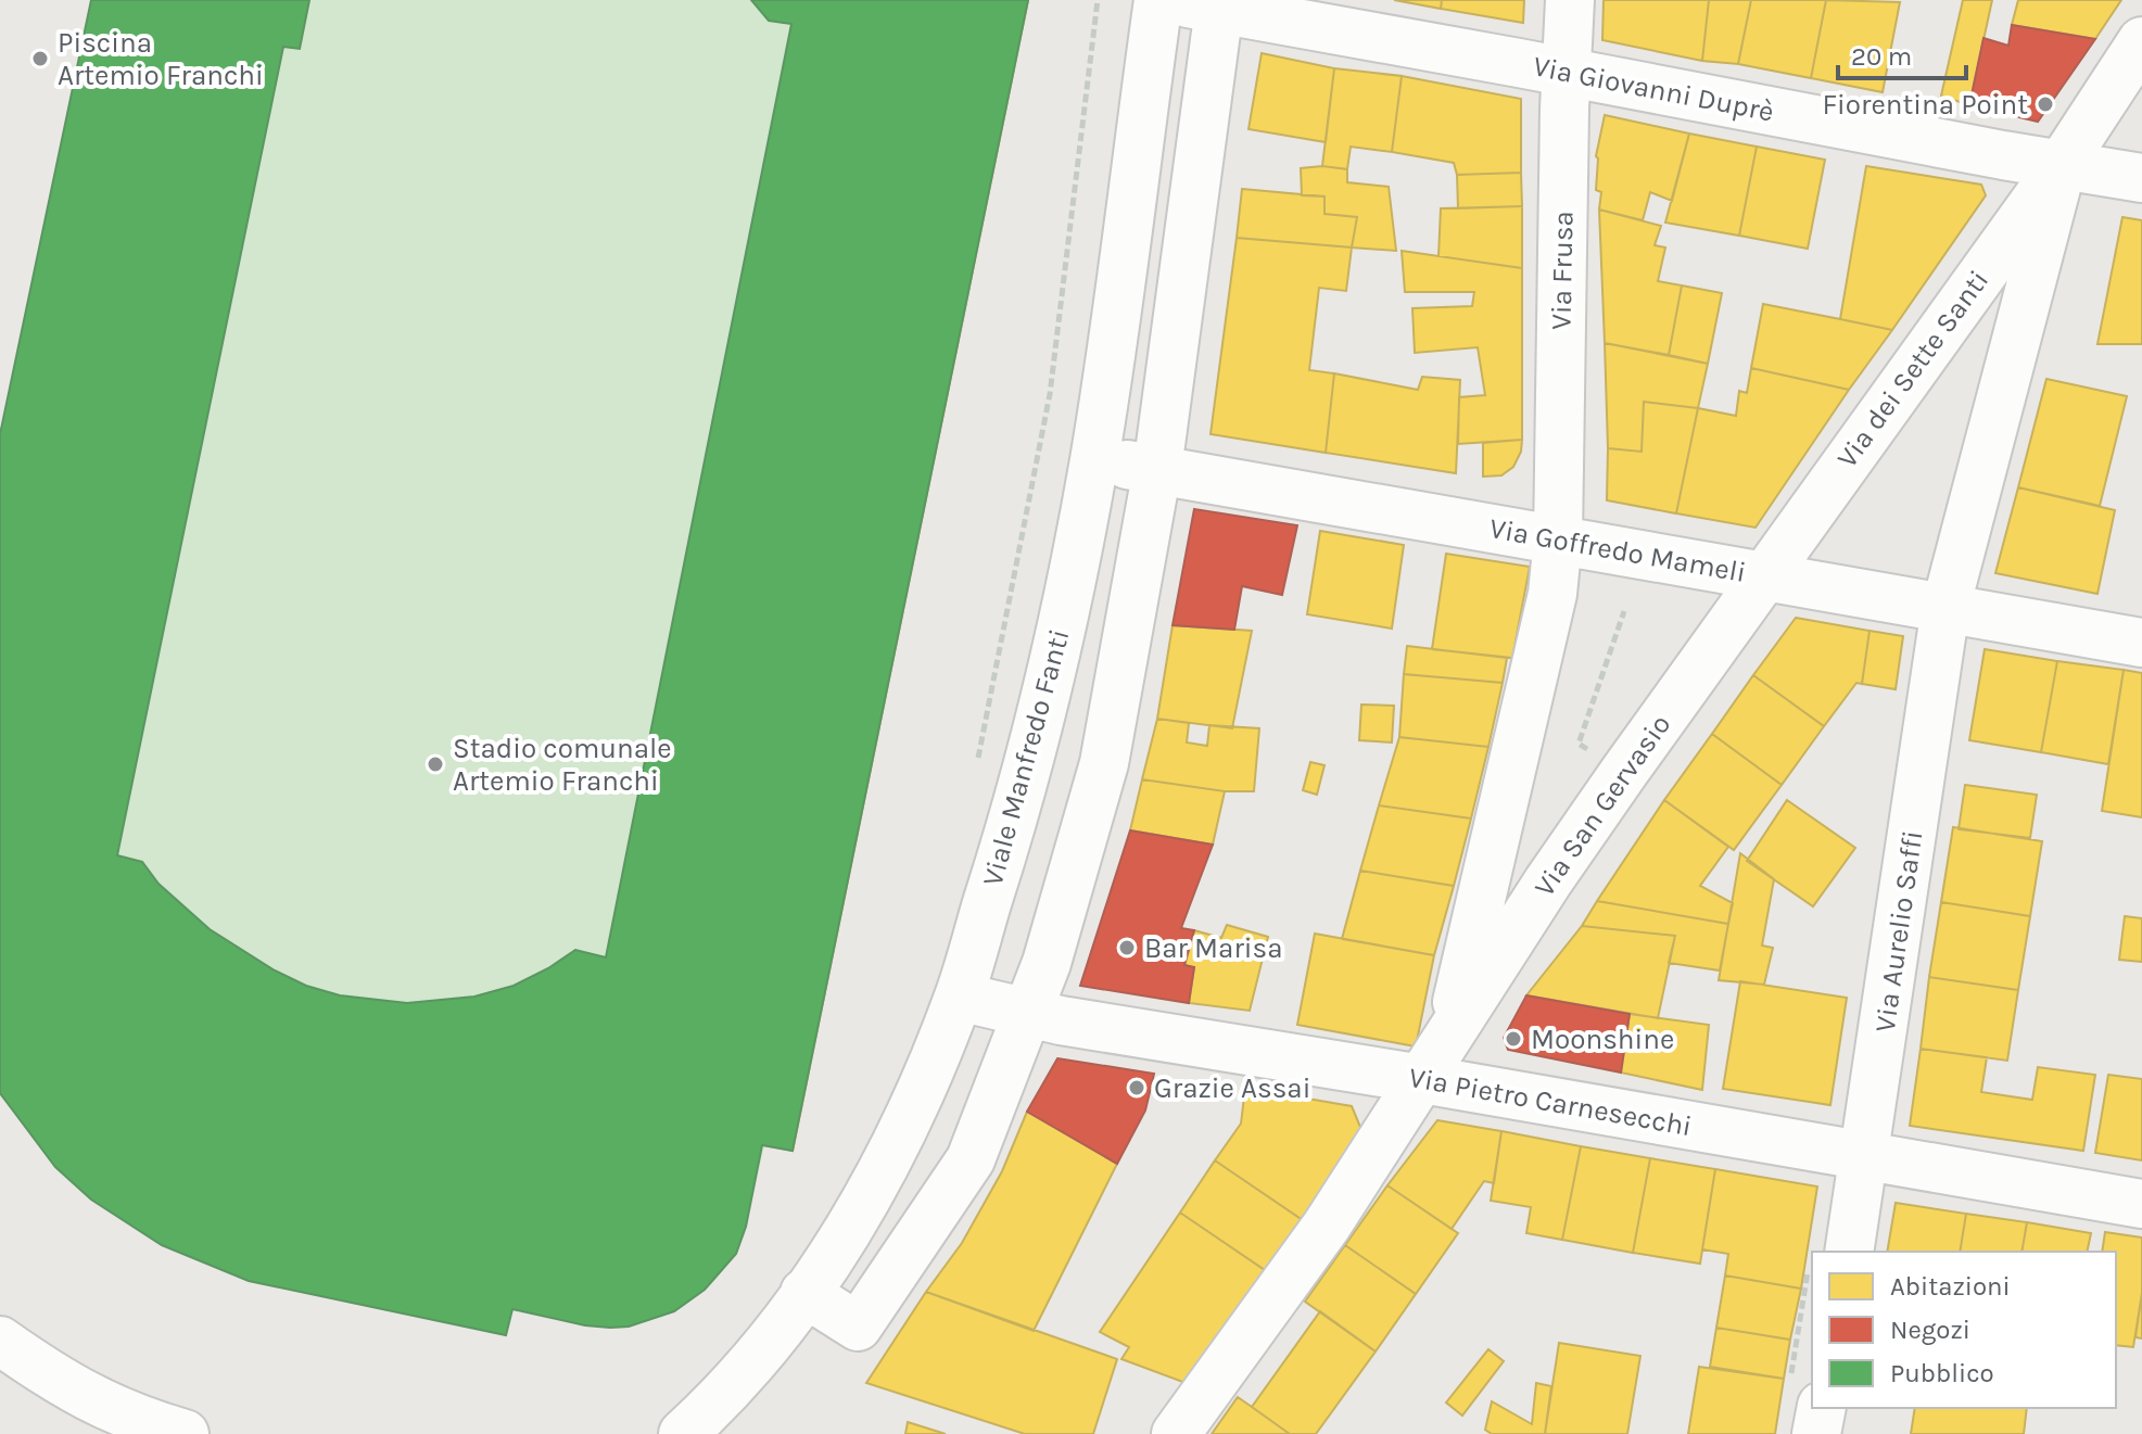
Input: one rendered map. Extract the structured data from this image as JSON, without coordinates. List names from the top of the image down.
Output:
{
  "streets": {
    "street": [
      "Via Giovanni Duprè",
      "Via Frusa",
      "Via dei Sette Santi",
      "Via Goffredo Mameli",
      "Viale Manfredo Fanti",
      "Via San Gervasio",
      "Via Aurelio Saffi",
      "Via Pietro Carnesecchi"
    ]
  },
  "crossings": [
    ["Via Giovanni Duprè", "Via Frusa"],
    ["Via Giovanni Duprè", "Via dei Sette Santi"],
    ["Via Giovanni Duprè", "Viale Manfredo Fanti"],
    ["Via Frusa", "Via Goffredo Mameli"],
    ["Via Frusa", "Via San Gervasio"],
    ["Via dei Sette Santi", "Via Goffredo Mameli"],
    ["Via dei Sette Santi", "Via San Gervasio"],
    ["Via dei Sette Santi", "Via Aurelio Saffi"],
    ["Via Goffredo Mameli", "Viale Manfredo Fanti"],
    ["Via Goffredo Mameli", "Via San Gervasio"],
    ["Via Goffredo Mameli", "Via Aurelio Saffi"],
    ["Viale Manfredo Fanti", "Via Pietro Carnesecchi"],
    ["Via San Gervasio", "Via Pietro Carnesecchi"],
    ["Via Aurelio Saffi", "Via Pietro Carnesecchi"]
  ],
  "places": [
    "Piscina Artemio Franchi",
    "Fiorentina Point",
    "Stadio comunale Artemio Franchi",
    "Bar Marisa",
    "Moonshine",
    "Grazie Assai"
  ],
  "legend": ["Abitazioni", "Negozi", "Pubblico"],
  "scale_bar": "20 m"
}
